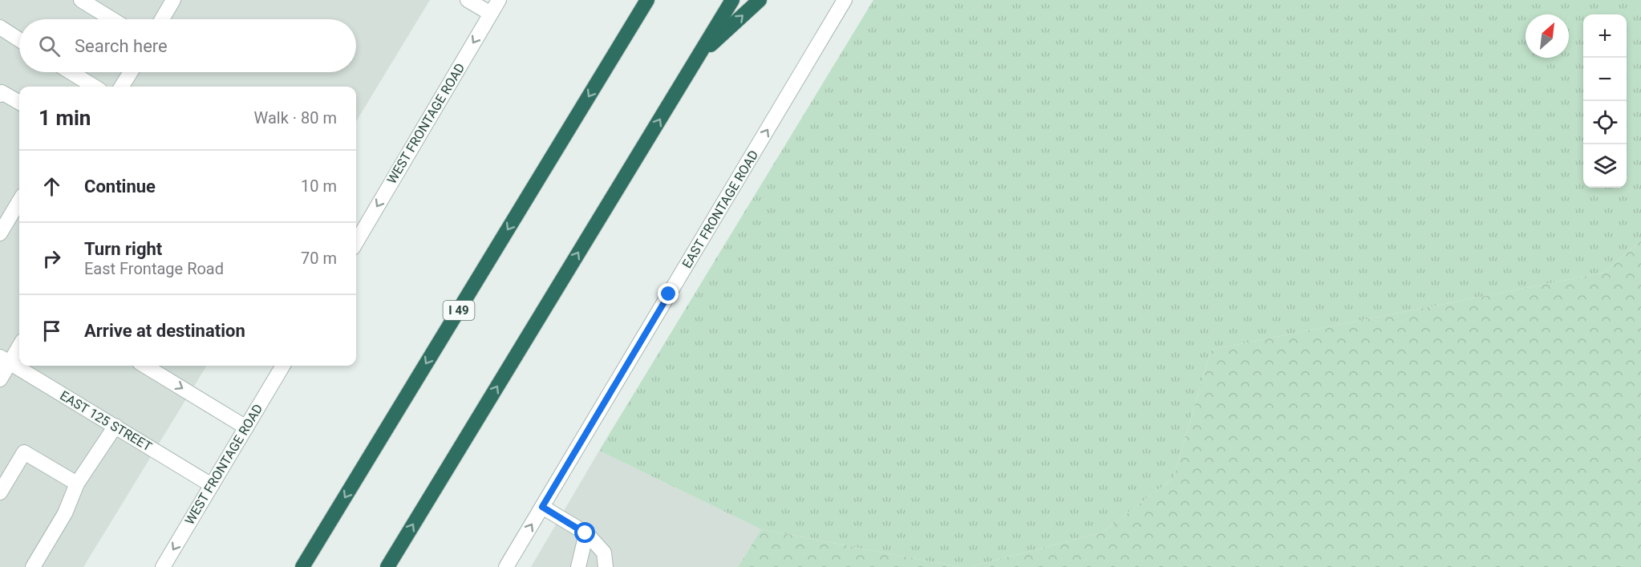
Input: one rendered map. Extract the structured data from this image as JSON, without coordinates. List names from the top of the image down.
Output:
{
  "streets": {
    "highway": ["I 49"],
    "street": ["WEST FRONTAGE ROAD", "EAST FRONTAGE ROAD", "EAST 125 STREET"]
  },
  "crossings": [
    ["WEST FRONTAGE ROAD", "EAST 125 STREET"]
  ],
  "one_way": ["WEST FRONTAGE ROAD", "EAST FRONTAGE ROAD"],
  "north": "top right",
  "page": {
    "map_buttons": ["+", "−"],
    "search": "Search here",
    "heading": ["1 min", "Walk · 80 m"],
    "list": [
      ["Continue", "10 m"],
      ["Turn right", "East Frontage Road", "70 m"],
      "Arrive at destination"
    ]
  }
}
